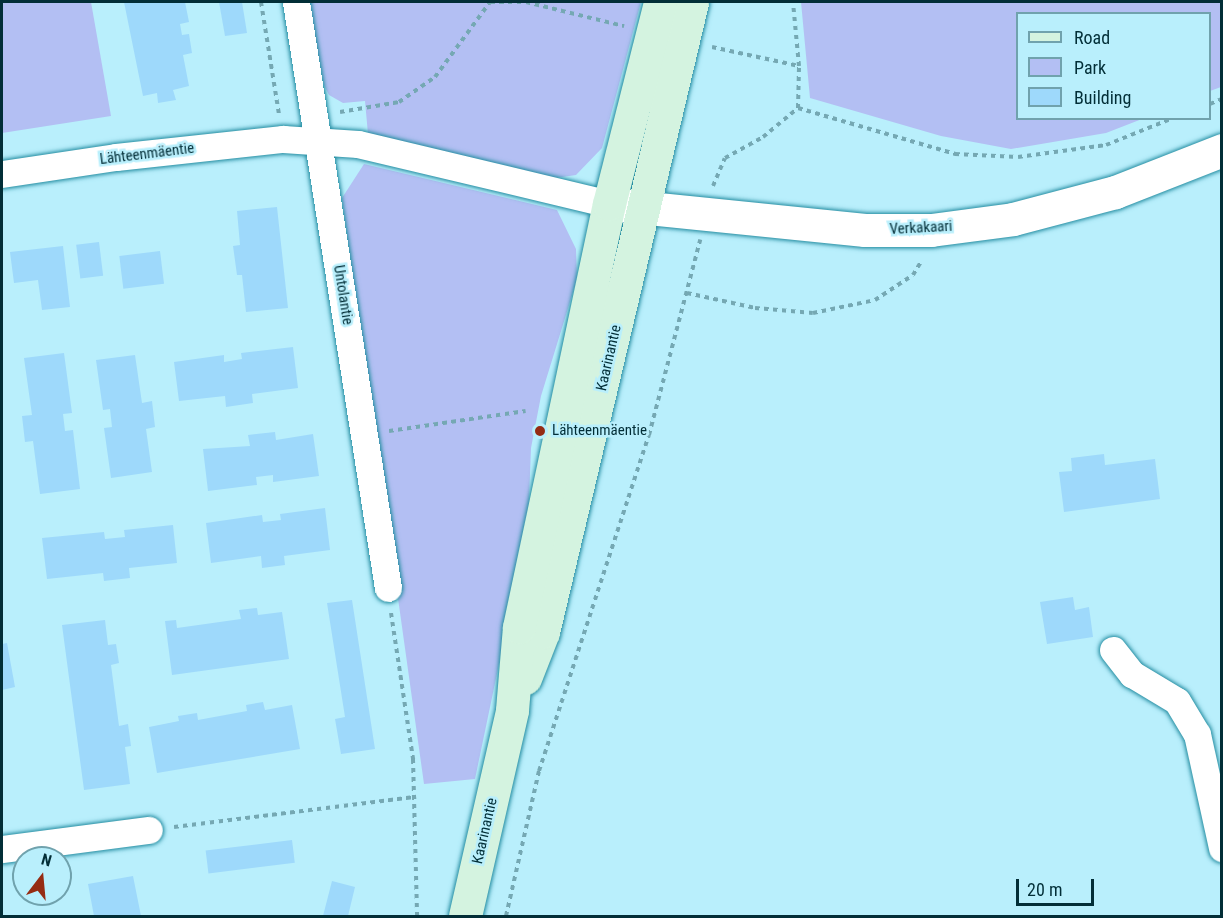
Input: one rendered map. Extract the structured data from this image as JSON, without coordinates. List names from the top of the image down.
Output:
{
  "streets": {
    "main road": ["Kaarinantie"],
    "street": ["Lähteenmäentie", "Verkakaari", "Untolantie"]
  },
  "crossings": [
    ["Lähteenmäentie", "Verkakaari"],
    ["Lähteenmäentie", "Untolantie"],
    ["Lähteenmäentie", "Kaarinantie"],
    ["Verkakaari", "Kaarinantie"]
  ],
  "places": ["Lähteenmäentie"],
  "legend": ["Road", "Park", "Building"],
  "scale_bar": "20 m",
  "north": "top"
}
